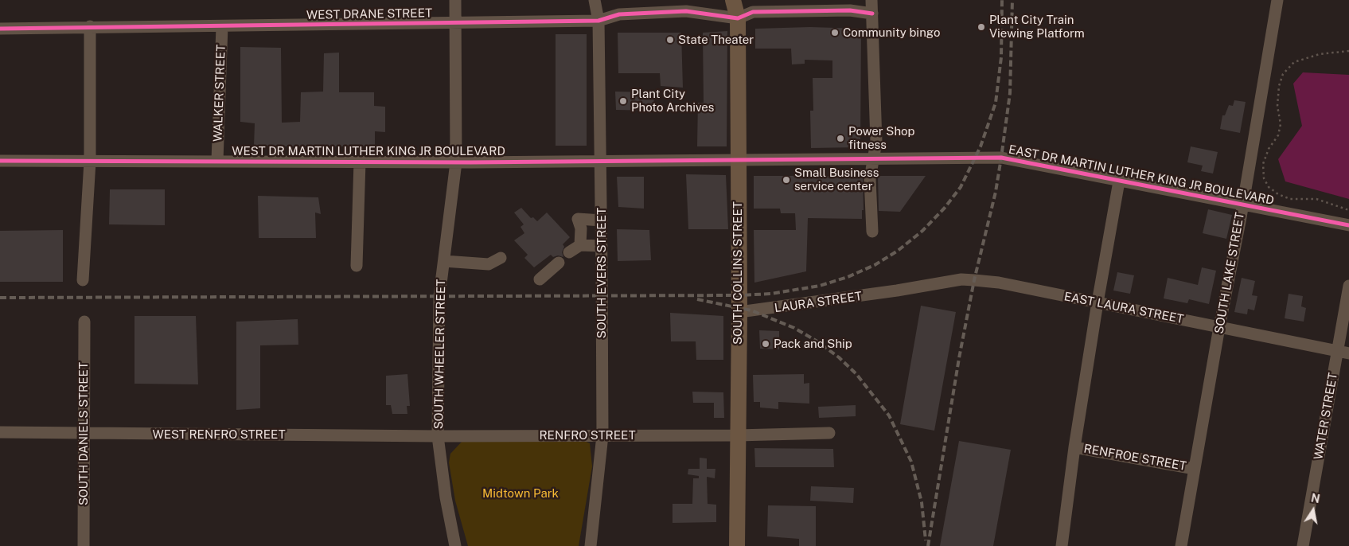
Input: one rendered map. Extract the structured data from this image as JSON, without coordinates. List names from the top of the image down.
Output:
{
  "streets": {
    "main road": ["SOUTH COLLINS STREET"],
    "street": [
      "WEST DRANE STREET",
      "WALKER STREET",
      "WEST DR MARTIN LUTHER KING JR BOULEVARD",
      "EAST DR MARTIN LUTHER KING JR BOULEVARD",
      "SOUTH EVERS STREET",
      "SOUTH LAKE STREET",
      "LAURA STREET",
      "EAST LAURA STREET",
      "SOUTH WHEELER STREET",
      "WATER STREET",
      "SOUTH DANIELS STREET",
      "WEST RENFRO STREET",
      "RENFRO STREET",
      "RENFROE STREET"
    ]
  },
  "crossings": [
    ["WEST DRANE STREET", "WALKER STREET"],
    ["WEST DRANE STREET", "SOUTH EVERS STREET"],
    ["WEST DRANE STREET", "SOUTH COLLINS STREET"],
    ["WEST DRANE STREET", "SOUTH WHEELER STREET"],
    ["WALKER STREET", "WEST DR MARTIN LUTHER KING JR BOULEVARD"],
    ["WEST DR MARTIN LUTHER KING JR BOULEVARD", "EAST DR MARTIN LUTHER KING JR BOULEVARD"],
    ["WEST DR MARTIN LUTHER KING JR BOULEVARD", "SOUTH EVERS STREET"],
    ["WEST DR MARTIN LUTHER KING JR BOULEVARD", "SOUTH COLLINS STREET"],
    ["WEST DR MARTIN LUTHER KING JR BOULEVARD", "SOUTH WHEELER STREET"],
    ["EAST DR MARTIN LUTHER KING JR BOULEVARD", "SOUTH COLLINS STREET"],
    ["EAST DR MARTIN LUTHER KING JR BOULEVARD", "SOUTH LAKE STREET"],
    ["SOUTH EVERS STREET", "RENFRO STREET"],
    ["SOUTH COLLINS STREET", "LAURA STREET"],
    ["SOUTH COLLINS STREET", "RENFRO STREET"],
    ["SOUTH LAKE STREET", "EAST LAURA STREET"],
    ["SOUTH LAKE STREET", "RENFROE STREET"],
    ["LAURA STREET", "EAST LAURA STREET"],
    ["EAST LAURA STREET", "WATER STREET"],
    ["SOUTH WHEELER STREET", "WEST RENFRO STREET"],
    ["SOUTH WHEELER STREET", "RENFRO STREET"],
    ["SOUTH DANIELS STREET", "WEST RENFRO STREET"],
    ["WEST RENFRO STREET", "RENFRO STREET"]
  ],
  "parks": ["Midtown Park"],
  "places": [
    "Plant City Train Viewing Platform",
    "Community bingo",
    "State Theater",
    "Plant City Photo Archives",
    "Power Shop fitness",
    "Small Business service center",
    "Pack and Ship"
  ],
  "north": "top"
}
